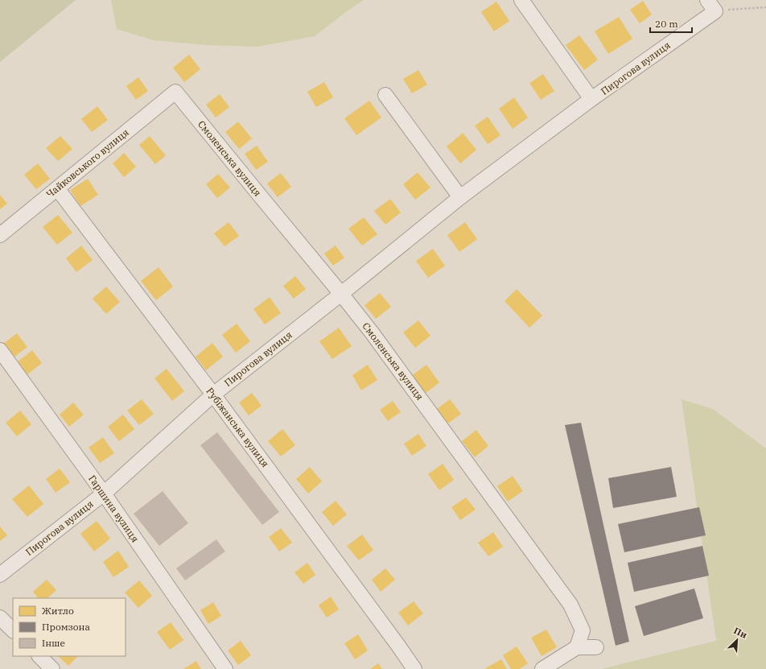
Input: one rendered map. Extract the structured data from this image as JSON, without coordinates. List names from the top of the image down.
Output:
{
  "streets": {
    "street": [
      "Пирогова вулиця",
      "Смоленська вулиця",
      "Чайковського вулиця",
      "Рубіжанська вулиця",
      "Гаршина вулиця"
    ]
  },
  "crossings": [
    ["Пирогова вулиця", "Смоленська вулиця"],
    ["Пирогова вулиця", "Рубіжанська вулиця"],
    ["Пирогова вулиця", "Гаршина вулиця"],
    ["Смоленська вулиця", "Чайковського вулиця"],
    ["Чайковського вулиця", "Рубіжанська вулиця"]
  ],
  "legend": ["Житло", "Промзона", "Інше"],
  "scale_bar": "20 m",
  "north": "top right"
}
